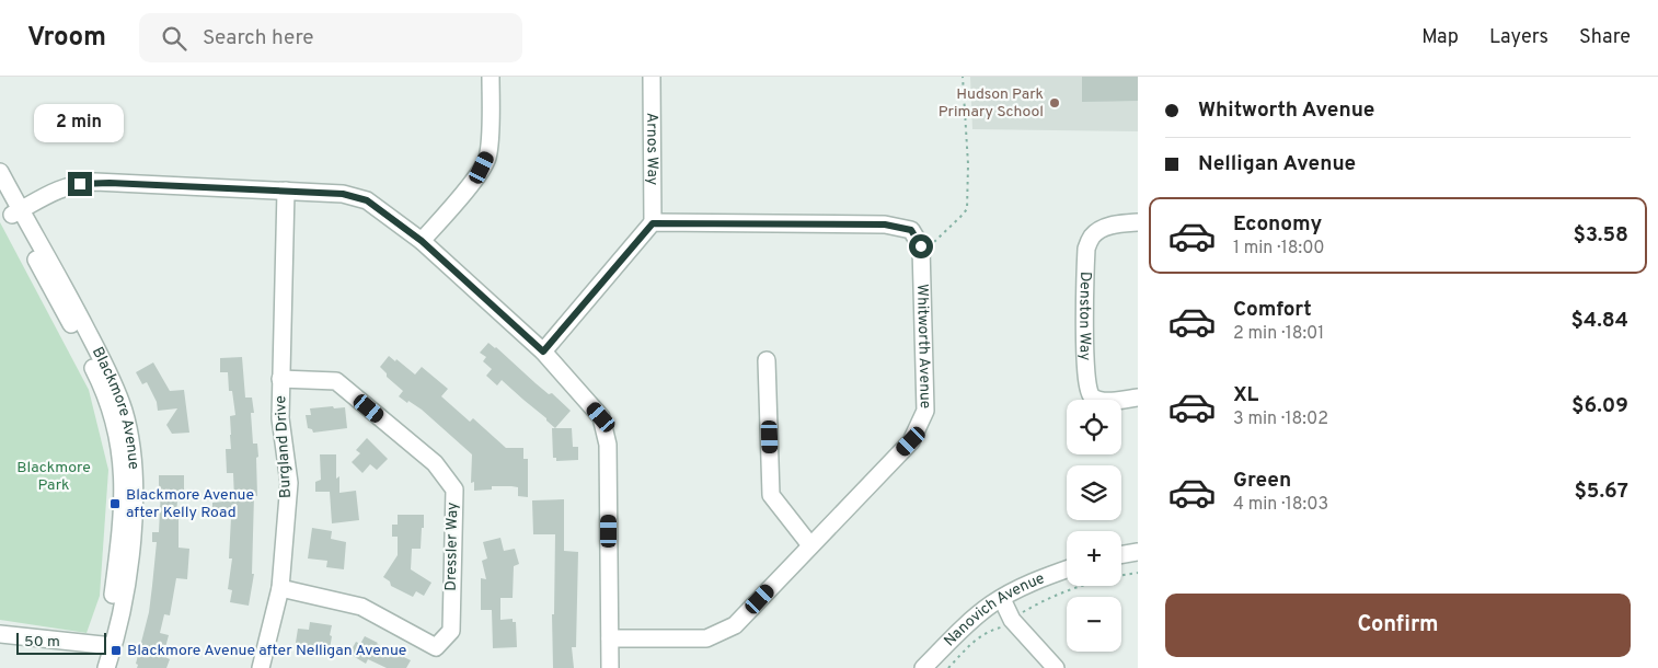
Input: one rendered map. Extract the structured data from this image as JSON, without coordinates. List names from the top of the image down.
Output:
{
  "streets": {
    "street": [
      "Arnos Way",
      "Denston Way",
      "Whitworth Avenue",
      "Blackmore Avenue",
      "Burgland Drive",
      "Dressler Way",
      "Nanovich Avenue"
    ]
  },
  "crossings": [
    ["Burgland Drive", "Dressler Way"]
  ],
  "parks": ["Blackmore Park"],
  "places": {
    "other": ["Hudson Park Primary School"],
    "transit": ["Blackmore Avenue after Kelly Road", "Blackmore Avenue after Nelligan Avenue"]
  },
  "scale_bar": "50 m",
  "page": {
    "header": "Vroom",
    "search": "Search here",
    "nav": ["Map", "Layers", "Share"],
    "banner": ["Whitworth Avenue", "Nelligan Avenue"],
    "bubble": "2 min",
    "list": [
      {
        "name": "Economy",
        "note": "1 min · 18:00",
        "value": "$3.58"
      },
      {
        "name": "Comfort",
        "note": "2 min · 18:01",
        "value": "$4.84"
      },
      {
        "name": "XL",
        "note": "3 min · 18:02",
        "value": "$6.09"
      },
      {
        "name": "Green",
        "note": "4 min · 18:03",
        "value": "$5.67"
      }
    ],
    "map_buttons": ["+", "−"],
    "buttons": "Confirm",
    "scale": "50 m"
  }
}
